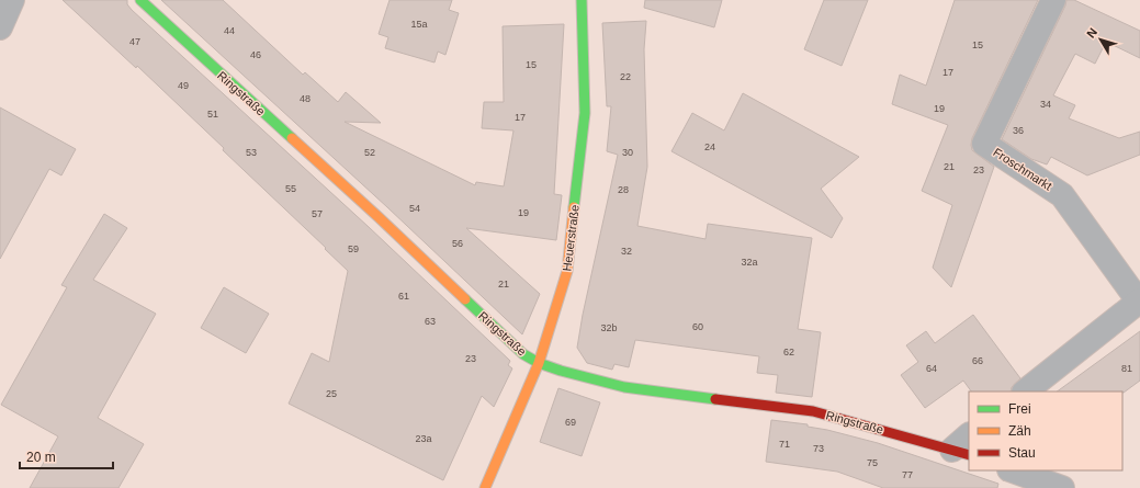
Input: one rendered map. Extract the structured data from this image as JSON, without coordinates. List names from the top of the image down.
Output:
{
  "streets": {
    "street": ["Ringstraße", "Froschmarkt", "Heuerstraße"]
  },
  "crossings": [
    ["Ringstraße", "Heuerstraße"]
  ],
  "house_numbers": [
    "15a",
    "44",
    "47",
    "15",
    "46",
    "15",
    "17",
    "22",
    "49",
    "48",
    "34",
    "19",
    "51",
    "17",
    "36",
    "24",
    "53",
    "52",
    "30",
    "21",
    "23",
    "55",
    "28",
    "54",
    "19",
    "57",
    "56",
    "59",
    "32",
    "32a",
    "21",
    "61",
    "63",
    "60",
    "32b",
    "62",
    "23",
    "66",
    "64",
    "81",
    "25",
    "69",
    "23a",
    "71",
    "73",
    "75",
    "77"
  ],
  "legend": ["Frei", "Zäh", "Stau"],
  "scale_bar": "20 m",
  "north": "top left"
}
